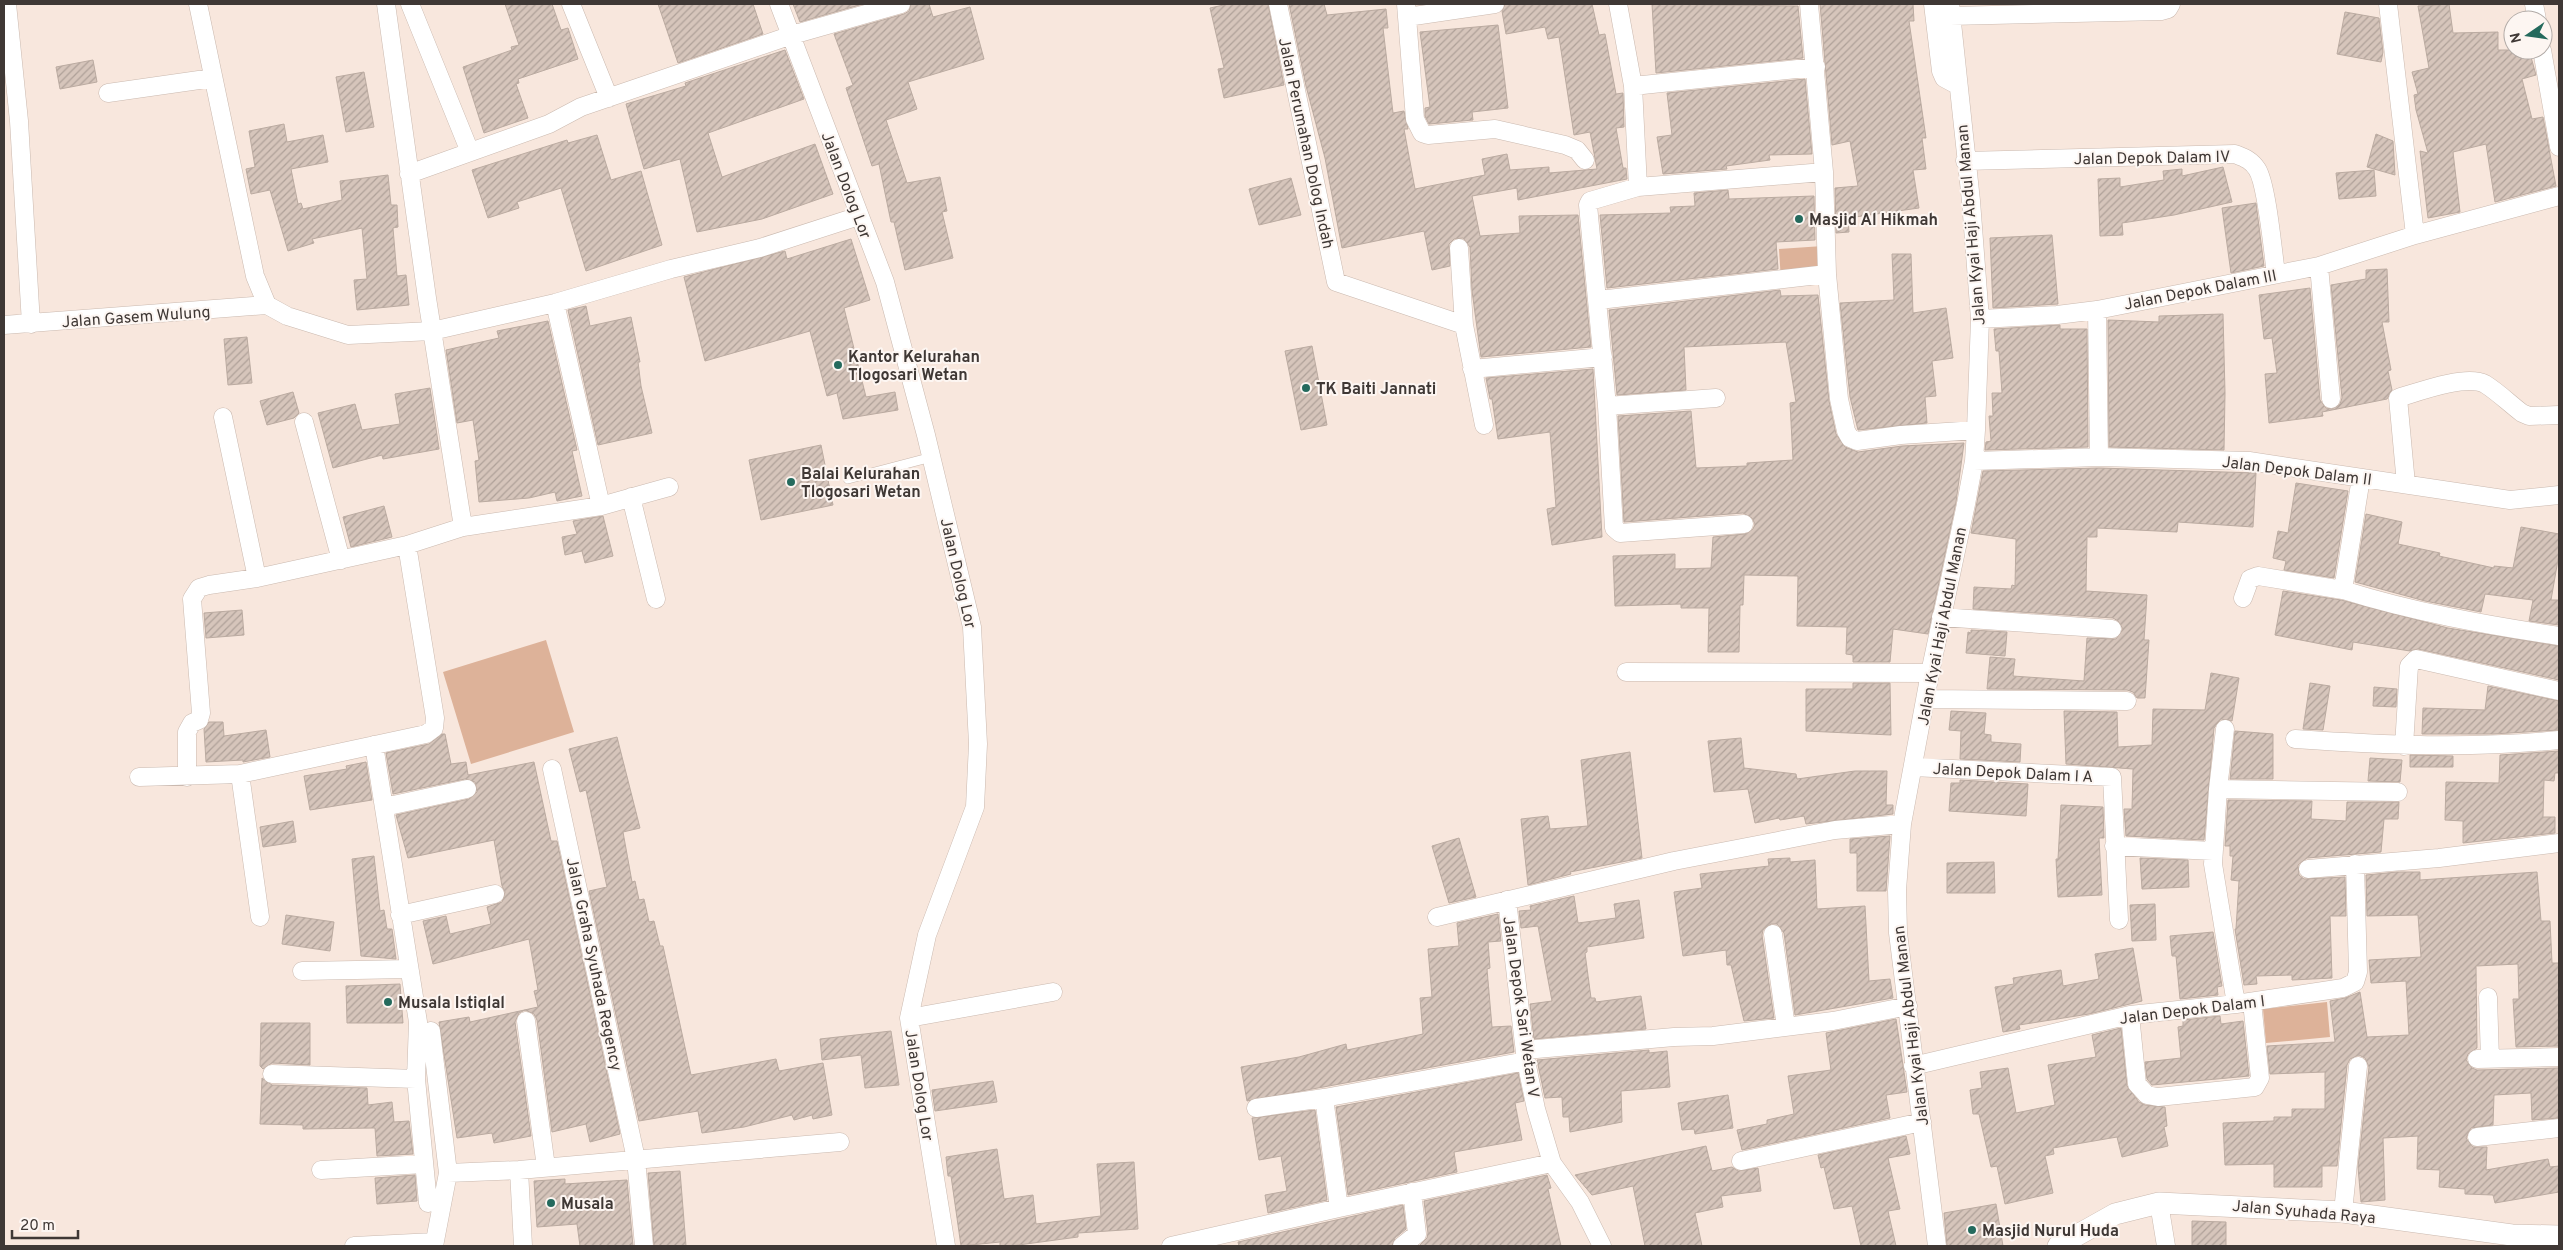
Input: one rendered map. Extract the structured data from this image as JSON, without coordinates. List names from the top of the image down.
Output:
{
  "streets": {
    "street": [
      "Jalan Perumahan Dolog Indah",
      "Jalan Depok Dalam IV",
      "Jalan Dolog Lor",
      "Jalan Kyai Haji Abdul Manan",
      "Jalan Depok Dalam III",
      "Jalan Gasem Wulung",
      "Jalan Depok Dalam II",
      "Jalan Depok Dalam I A",
      "Jalan Graha Syuhada Regency",
      "Jalan Depok Sari Wetan V",
      "Jalan Depok Dalam I",
      "Jalan Syuhada Raya"
    ]
  },
  "crossings": [
    ["Jalan Depok Dalam IV", "Jalan Kyai Haji Abdul Manan"],
    ["Jalan Depok Dalam IV", "Jalan Depok Dalam III"],
    ["Jalan Kyai Haji Abdul Manan", "Jalan Depok Dalam III"],
    ["Jalan Kyai Haji Abdul Manan", "Jalan Depok Dalam II"],
    ["Jalan Kyai Haji Abdul Manan", "Jalan Depok Dalam I A"],
    ["Jalan Kyai Haji Abdul Manan", "Jalan Depok Dalam I"]
  ],
  "places": [
    "Masjid Al Hikmah",
    "Kantor Kelurahan Tlogosari Wetan",
    "TK Baiti Jannati",
    "Balai Kelurahan Tlogosari Wetan",
    "Musala Istiqlal",
    "Musala",
    "Masjid Nurul Huda"
  ],
  "scale_bar": "20 m",
  "north": "left"
}
